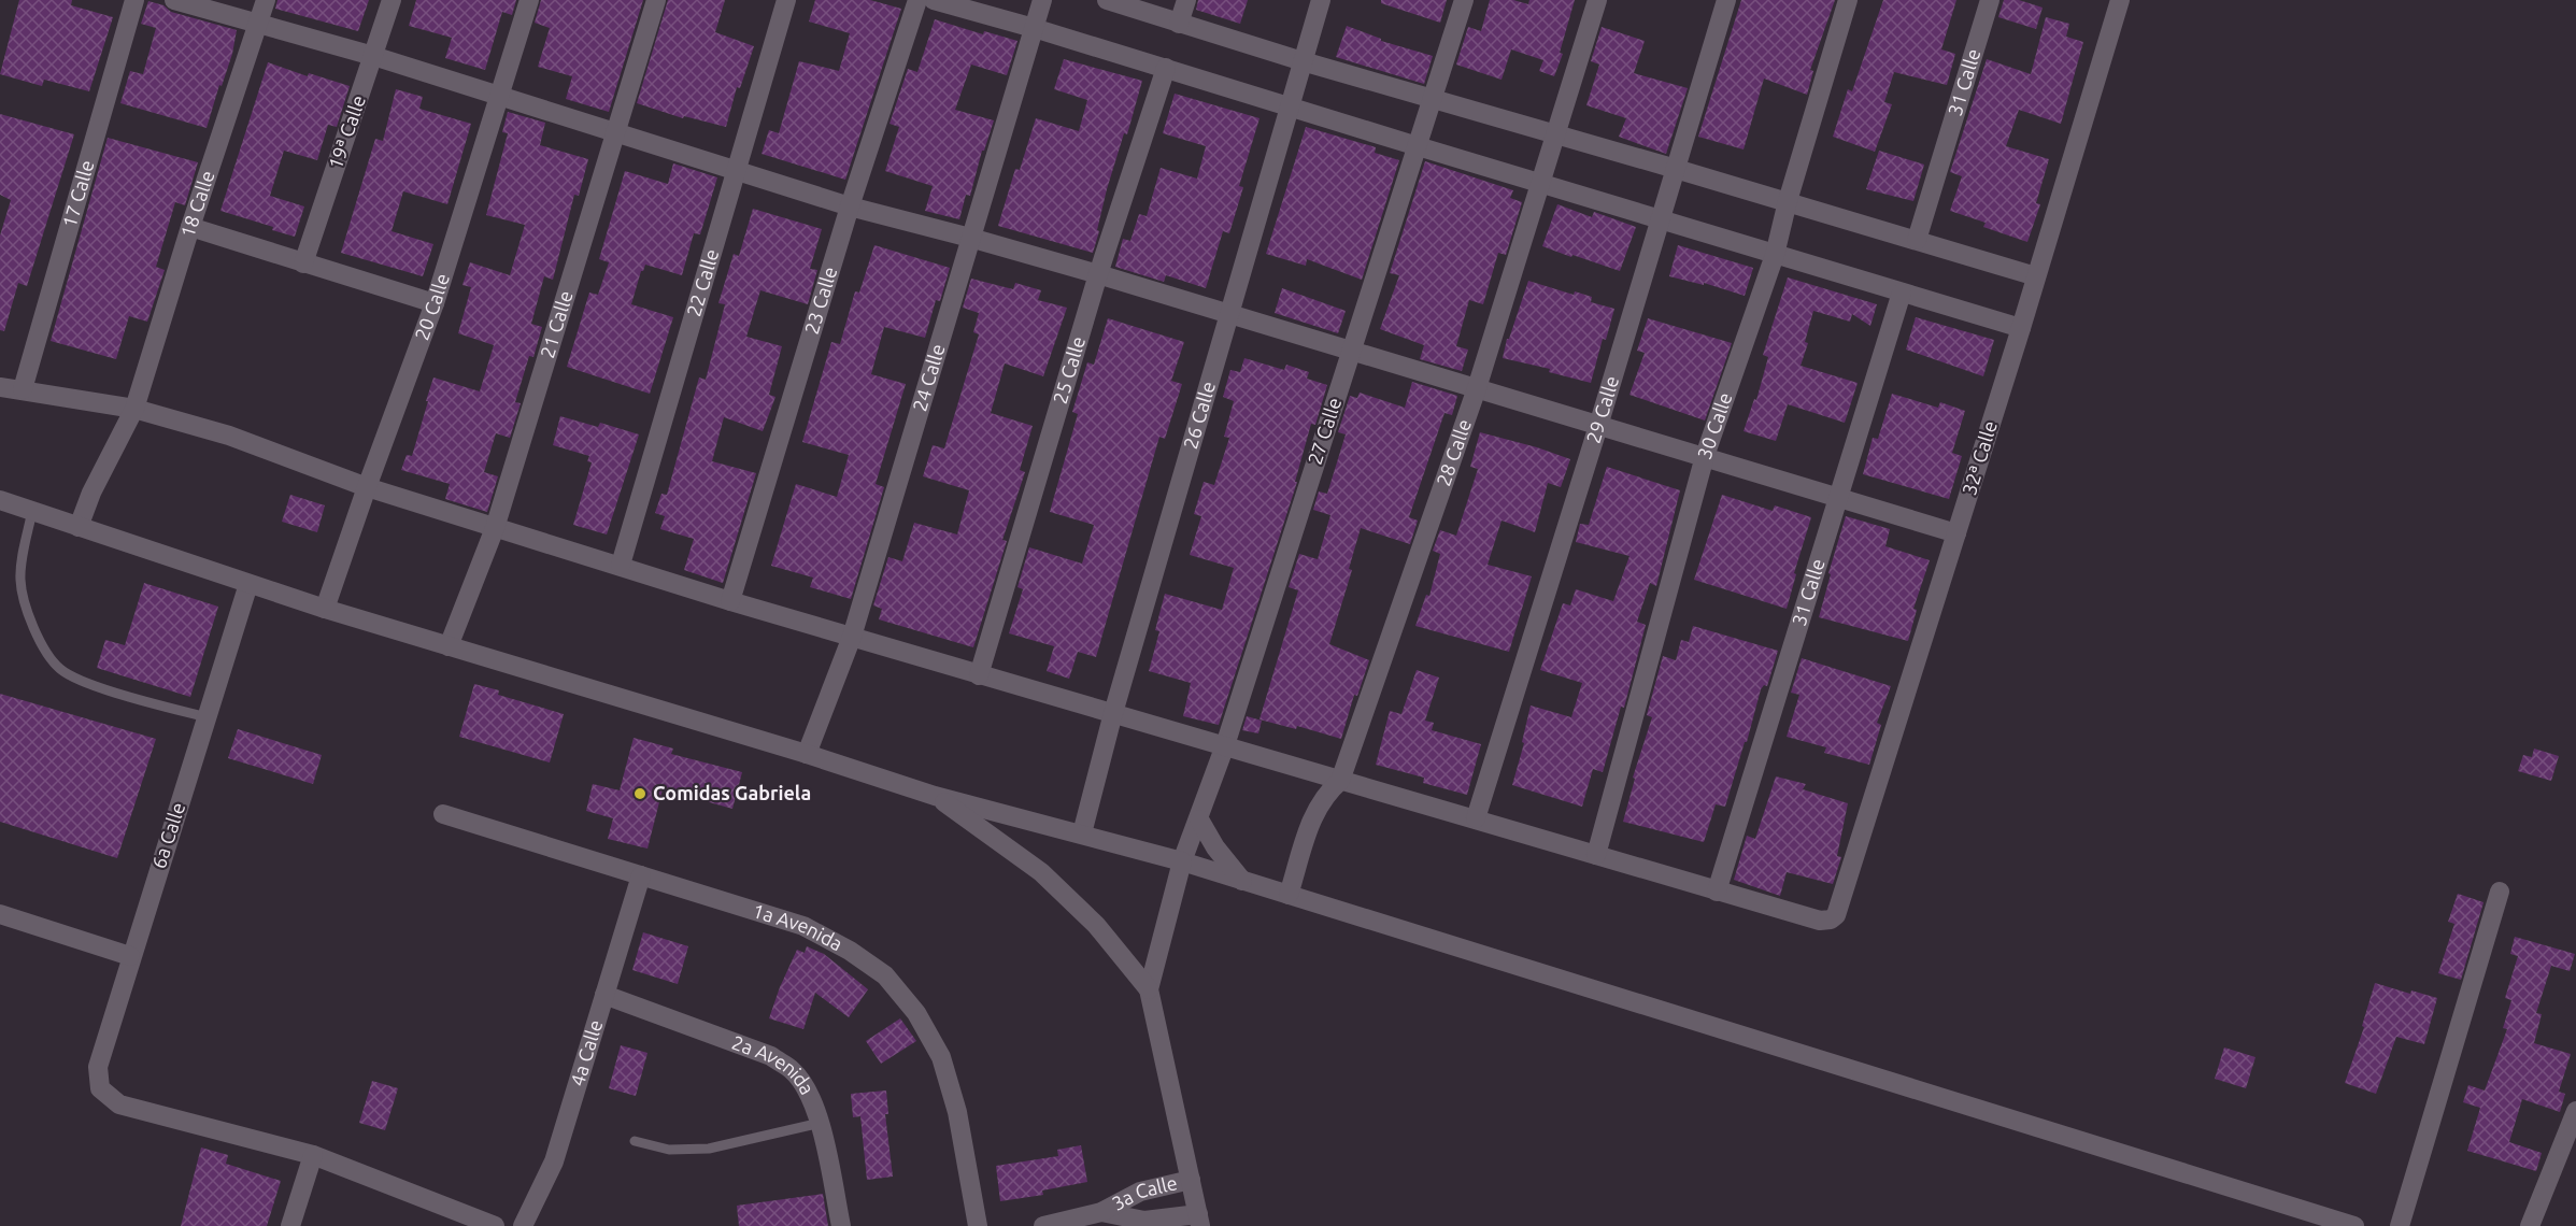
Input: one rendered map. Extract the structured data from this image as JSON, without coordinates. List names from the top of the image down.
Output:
{
  "streets": {
    "street": [
      "31 Calle",
      "19ª Calle",
      "17 Calle",
      "18 Calle",
      "22 Calle",
      "23 Calle",
      "20 Calle",
      "21 Calle",
      "25 Calle",
      "24 Calle",
      "29 Calle",
      "26 Calle",
      "30 Calle",
      "27 Calle",
      "28 Calle",
      "32ª Calle",
      "6a Calle",
      "1a Avenida",
      "4a Calle",
      "2a Avenida",
      "3a Calle"
    ]
  },
  "crossings": [
    ["31 Calle", "32ª Calle"],
    ["1a Avenida", "4a Calle"],
    ["4a Calle", "2a Avenida"]
  ],
  "places": ["Comidas Gabriela"]
}
